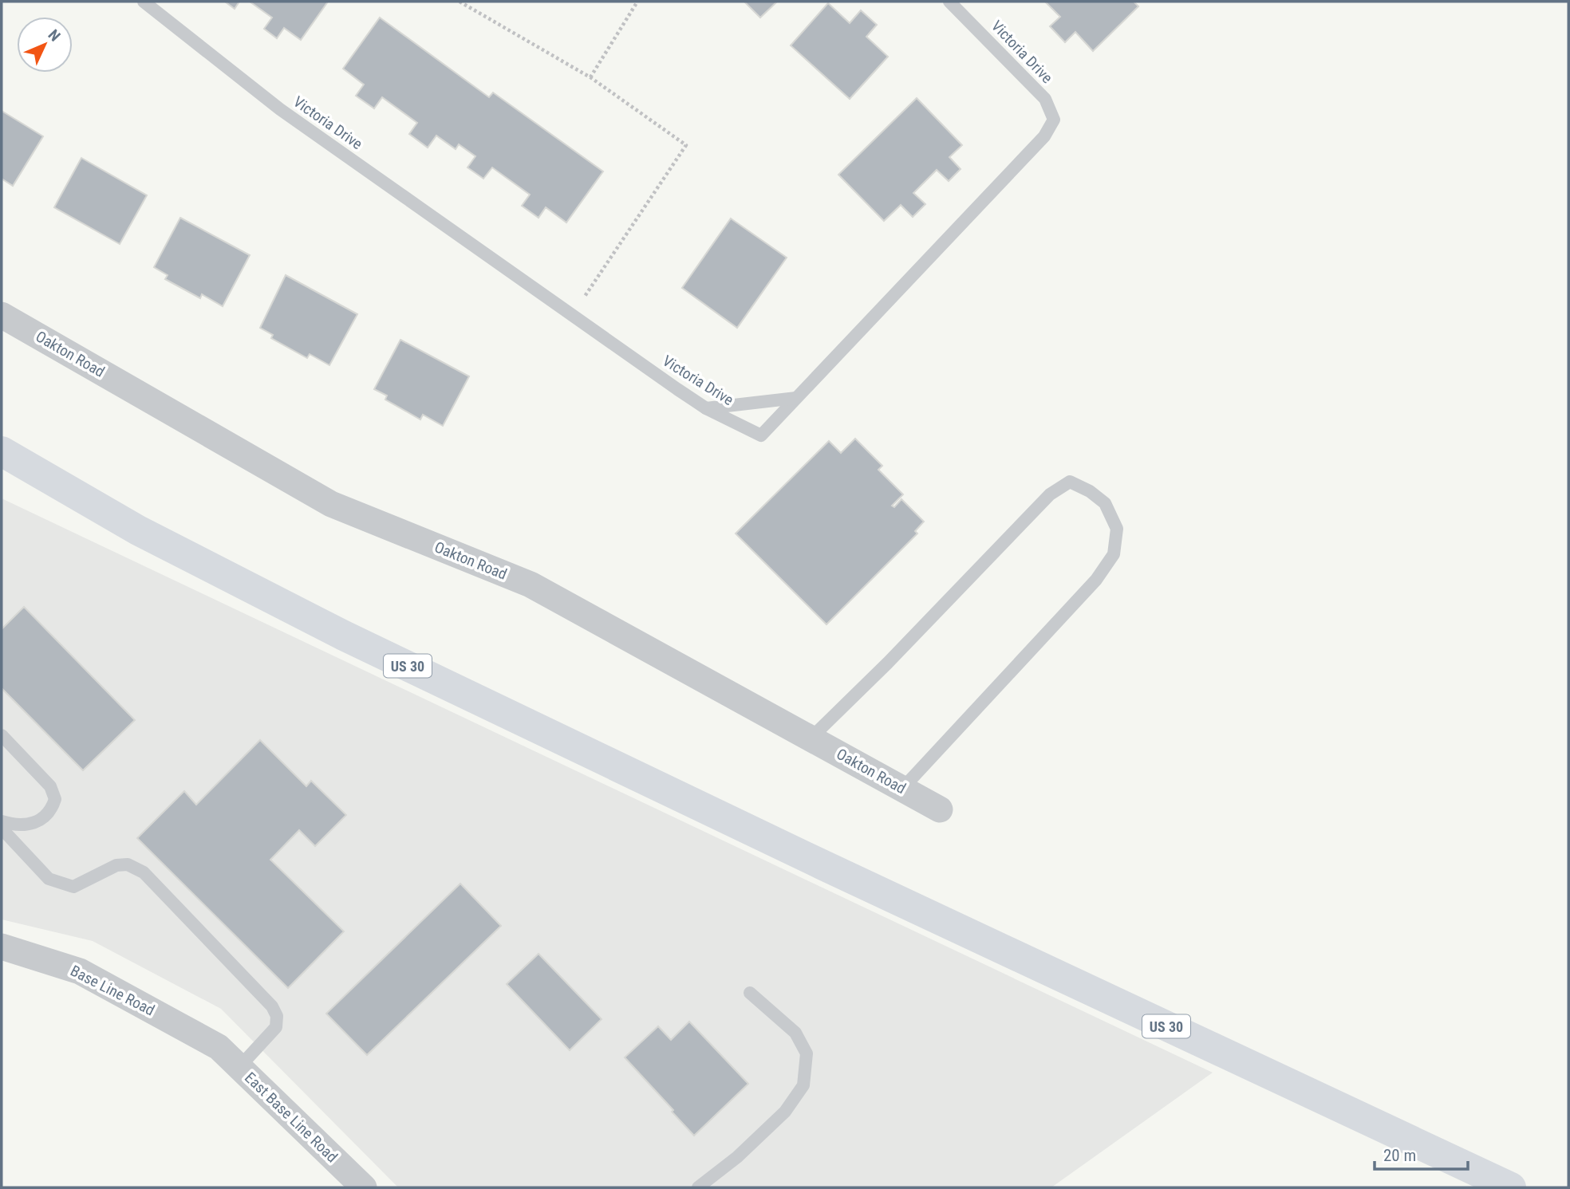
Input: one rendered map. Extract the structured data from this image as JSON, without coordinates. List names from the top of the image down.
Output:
{
  "streets": {
    "main road": ["US 30"],
    "street": ["Oakton Road", "Base Line Road", "East Base Line Road"],
    "lane": ["Victoria Drive"]
  },
  "crossings": [
    ["Base Line Road", "East Base Line Road"]
  ],
  "scale_bar": "20 m",
  "north": "top right"
}
